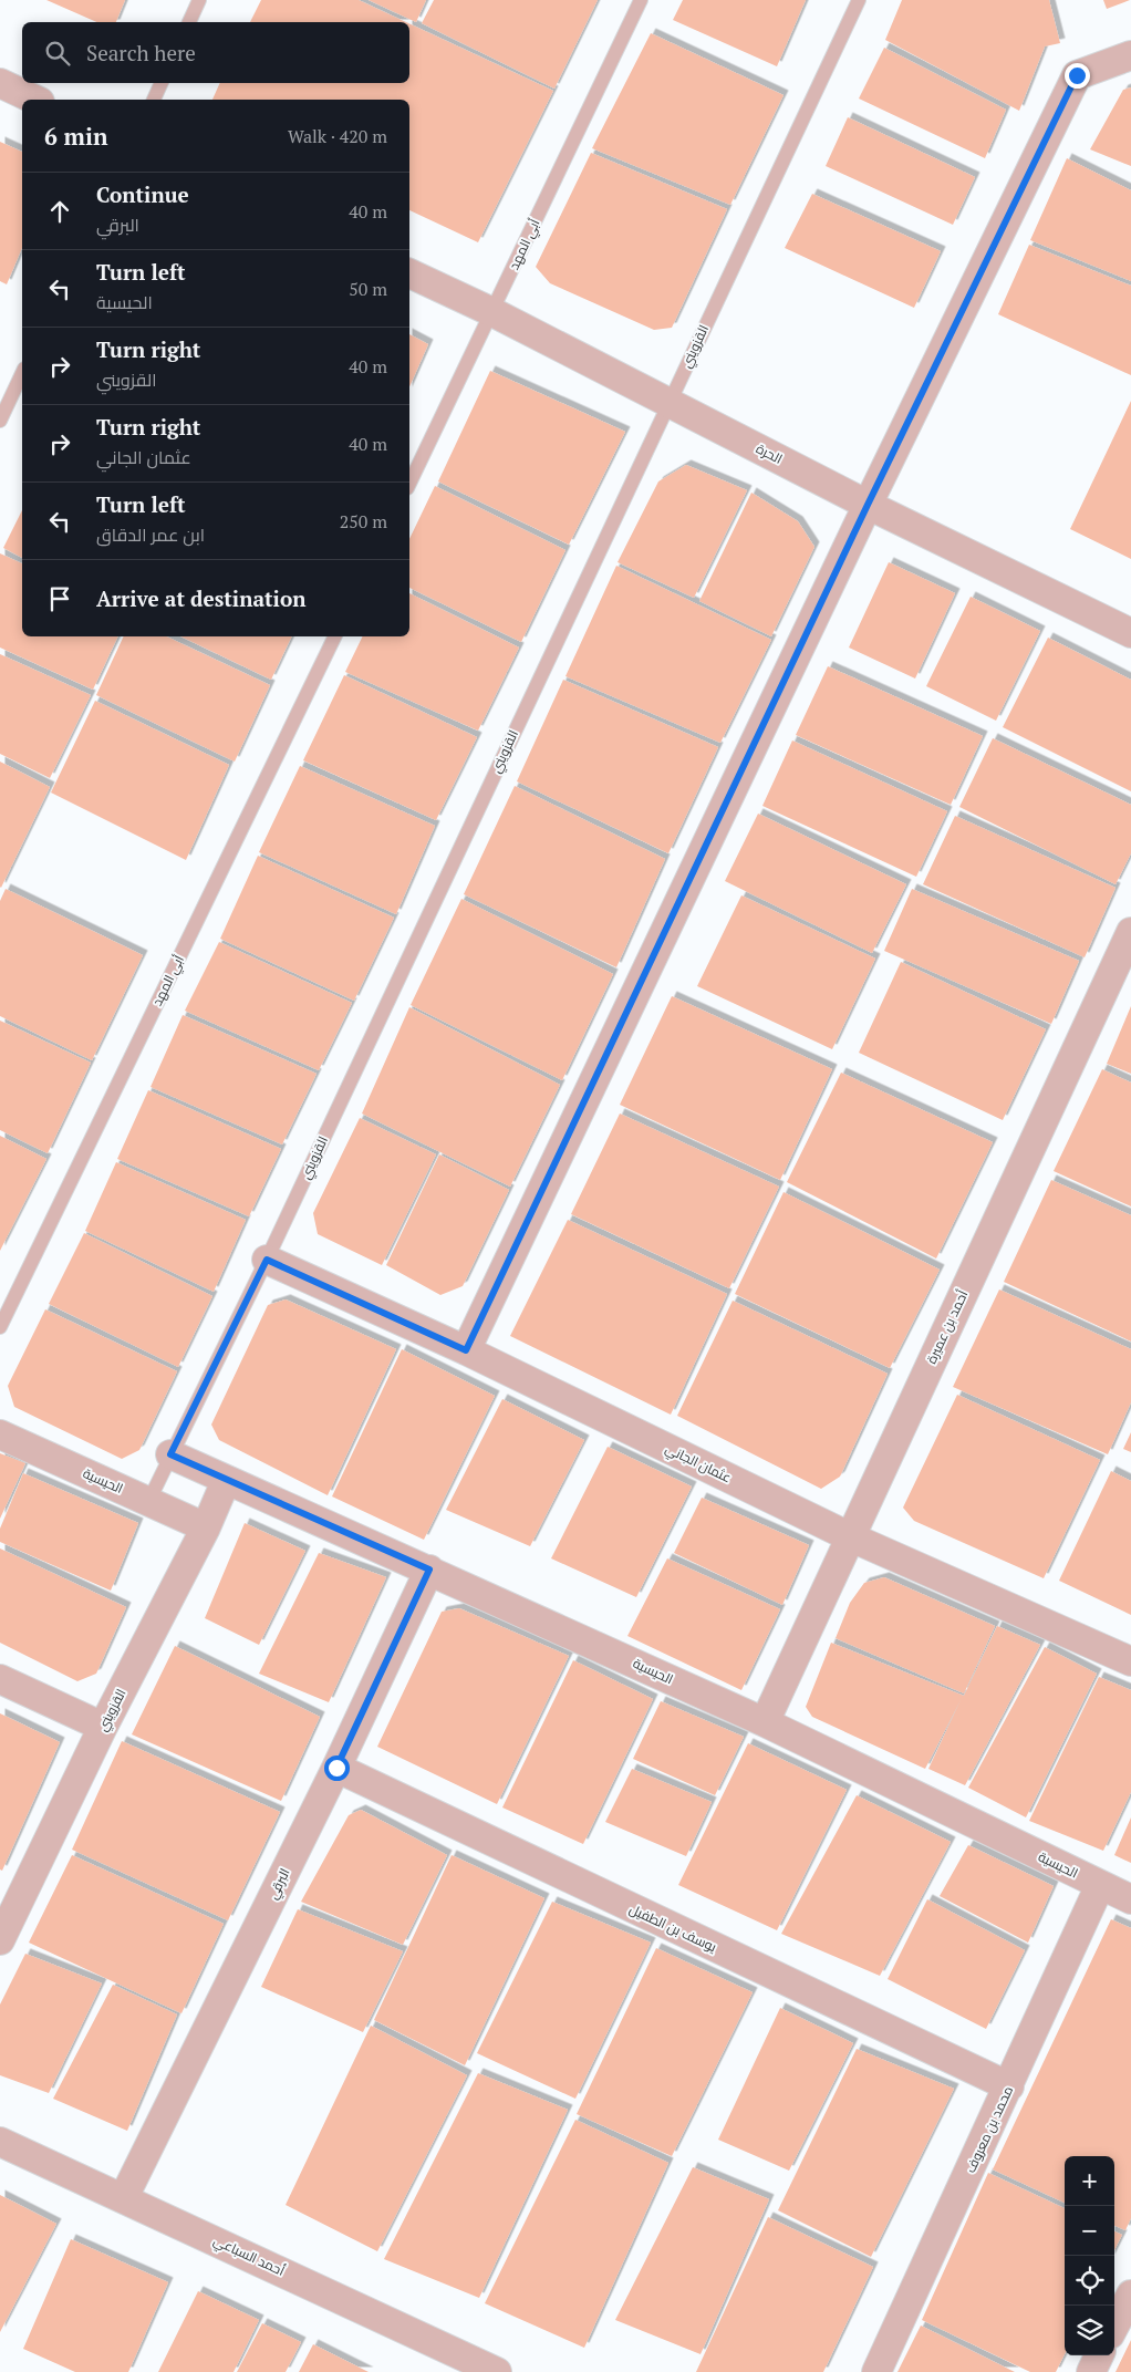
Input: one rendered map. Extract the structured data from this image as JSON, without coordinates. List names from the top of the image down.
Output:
{
  "streets": {
    "street": [
      "القزويني",
      "الحرة",
      "أحمد بن عميرة",
      "عثمان الجاني",
      "الحيسية",
      "البرقي",
      "يوسف بن الطفيل",
      "محمد بن معروف",
      "أحمد السباعي"
    ],
    "lane": ["أبي المهد"]
  },
  "crossings": [
    ["أبي المهد", "الحرة"],
    ["القزويني", "الحرة"],
    ["القزويني", "عثمان الجاني"],
    ["القزويني", "الحيسية"],
    ["أحمد بن عميرة", "عثمان الجاني"],
    ["أحمد بن عميرة", "الحيسية"],
    ["الحيسية", "البرقي"],
    ["الحيسية", "محمد بن معروف"],
    ["البرقي", "يوسف بن الطفيل"],
    ["البرقي", "أحمد السباعي"],
    ["يوسف بن الطفيل", "محمد بن معروف"]
  ],
  "page": {
    "search": "Search here",
    "heading": ["6 min", "Walk · 420 m"],
    "list": [
      ["Continue", "البرقي", "40 m"],
      ["Turn left", "الحيسية", "50 m"],
      ["Turn right", "القزويني", "40 m"],
      ["Turn right", "عثمان الجاني", "40 m"],
      ["Turn left", "ابن عمر الدقاق", "250 m"],
      "Arrive at destination"
    ],
    "map_buttons": ["+", "−"]
  }
}
